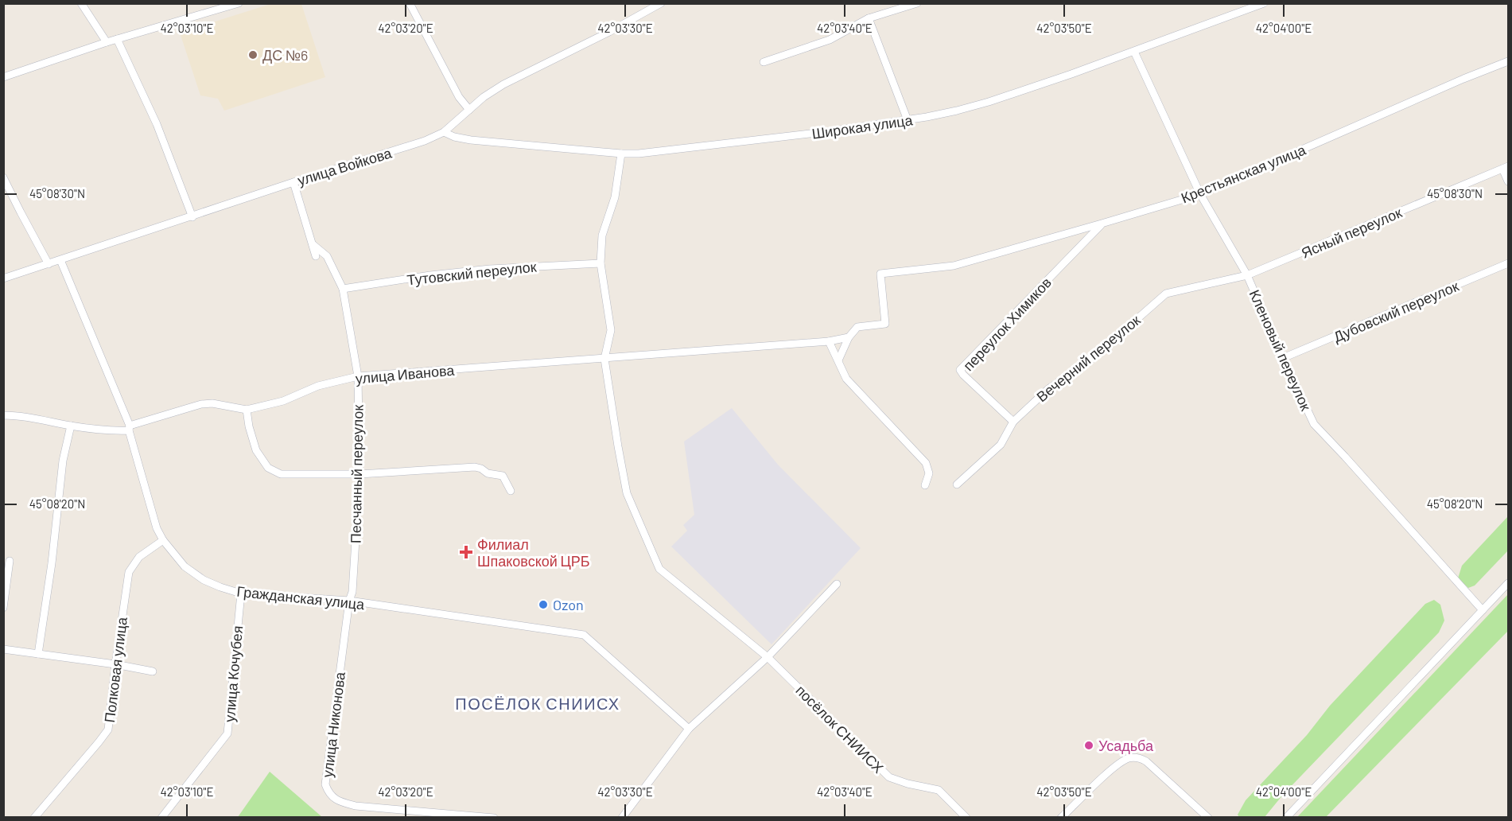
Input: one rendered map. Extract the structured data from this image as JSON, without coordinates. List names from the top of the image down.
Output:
{
  "streets": {
    "street": [
      "Широкая улица",
      "улица Войкова",
      "Крестьянская улица",
      "Ясный переулок",
      "Тутовский переулок",
      "Дубовский переулок",
      "переулок Химиков",
      "Кленовый переулок",
      "Вечерний переулок",
      "улица Иванова",
      "Песчанный переулок",
      "Гражданская улица",
      "Полковая улица",
      "улица Кочубея",
      "улица Никонова",
      "посёлок СНИИСХ"
    ]
  },
  "crossings": [
    ["Широкая улица", "улица Войкова"],
    ["Широкая улица", "Кленовый переулок"],
    ["улица Войкова", "Гражданская улица"],
    ["Крестьянская улица", "переулок Химиков"],
    ["Крестьянская улица", "Кленовый переулок"],
    ["Крестьянская улица", "улица Иванова"],
    ["Ясный переулок", "Кленовый переулок"],
    ["Ясный переулок", "Вечерний переулок"],
    ["Тутовский переулок", "Песчанный переулок"],
    ["Дубовский переулок", "Кленовый переулок"],
    ["переулок Химиков", "Вечерний переулок"],
    ["Кленовый переулок", "Вечерний переулок"],
    ["улица Иванова", "Песчанный переулок"],
    ["улица Иванова", "Гражданская улица"],
    ["улица Иванова", "посёлок СНИИСХ"],
    ["Песчанный переулок", "Гражданская улица"],
    ["Песчанный переулок", "улица Никонова"],
    ["Гражданская улица", "Полковая улица"],
    ["Гражданская улица", "улица Кочубея"],
    ["Гражданская улица", "улица Никонова"]
  ],
  "districts": ["ПОСЁЛОК СНИИСХ"],
  "places": {
    "other": ["ДС №6", "Ozon", "Усадьба"],
    "health": ["Филиал Шпаковской ЦРБ"]
  },
  "coordinates": [
    "42°03'10\"E",
    "42°03'20\"E",
    "42°03'30\"E",
    "42°03'40\"E",
    "42°03'50\"E",
    "42°04'00\"E",
    "45°08'30\"N",
    "45°08'20\"N"
  ]
}
